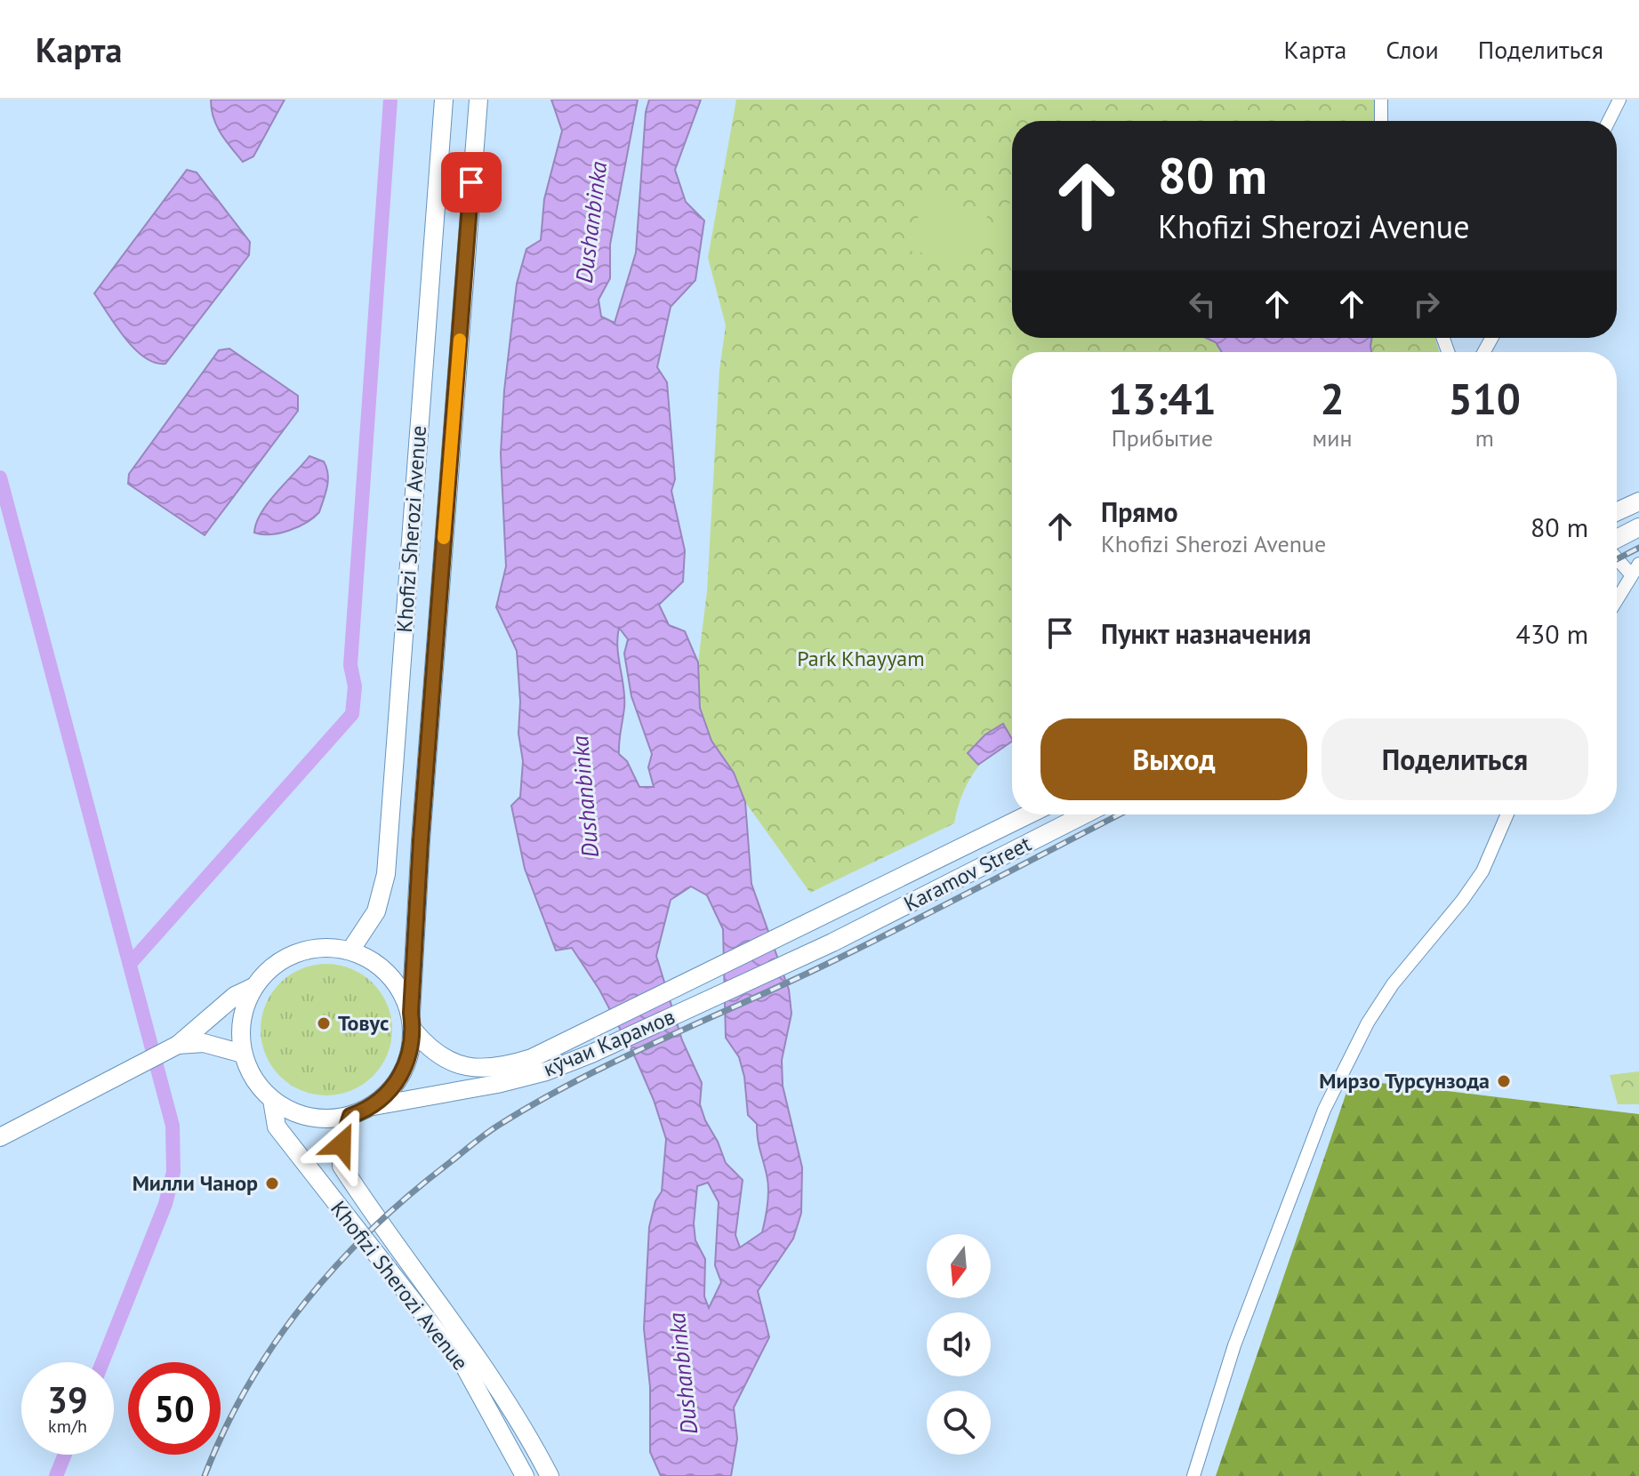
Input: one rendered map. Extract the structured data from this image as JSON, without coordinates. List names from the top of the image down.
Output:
{
  "streets": {
    "main road": ["Khofizi Sherozi Avenue", "Karamov Street", "кӯчаи Карамов"]
  },
  "crossings": [
    ["Khofizi Sherozi Avenue", "кӯчаи Карамов"],
    ["Karamov Street", "кӯчаи Карамов"]
  ],
  "water": ["Dushanbinka"],
  "parks": ["Park Khayyam"],
  "places": ["Товус", "Мирзо Турсунзода", "Милли Чанор"],
  "north": "bottom",
  "page": {
    "header": "Карта",
    "nav": ["Карта", "Слои", "Поделиться"],
    "turn": ["80 m", "Khofizi Sherozi Avenue"],
    "eta": [
      "13:41",
      "Прибытие",
      "2",
      "мин",
      "510",
      "m"
    ],
    "list": [
      {
        "name": "Прямо",
        "note": "Khofizi Sherozi Avenue",
        "value": "80 m"
      },
      {
        "name": "Пункт назначения",
        "value": "430 m"
      }
    ],
    "buttons": ["Выход", "Поделиться"],
    "speed": "39 km/h",
    "limit": "50"
  }
}
